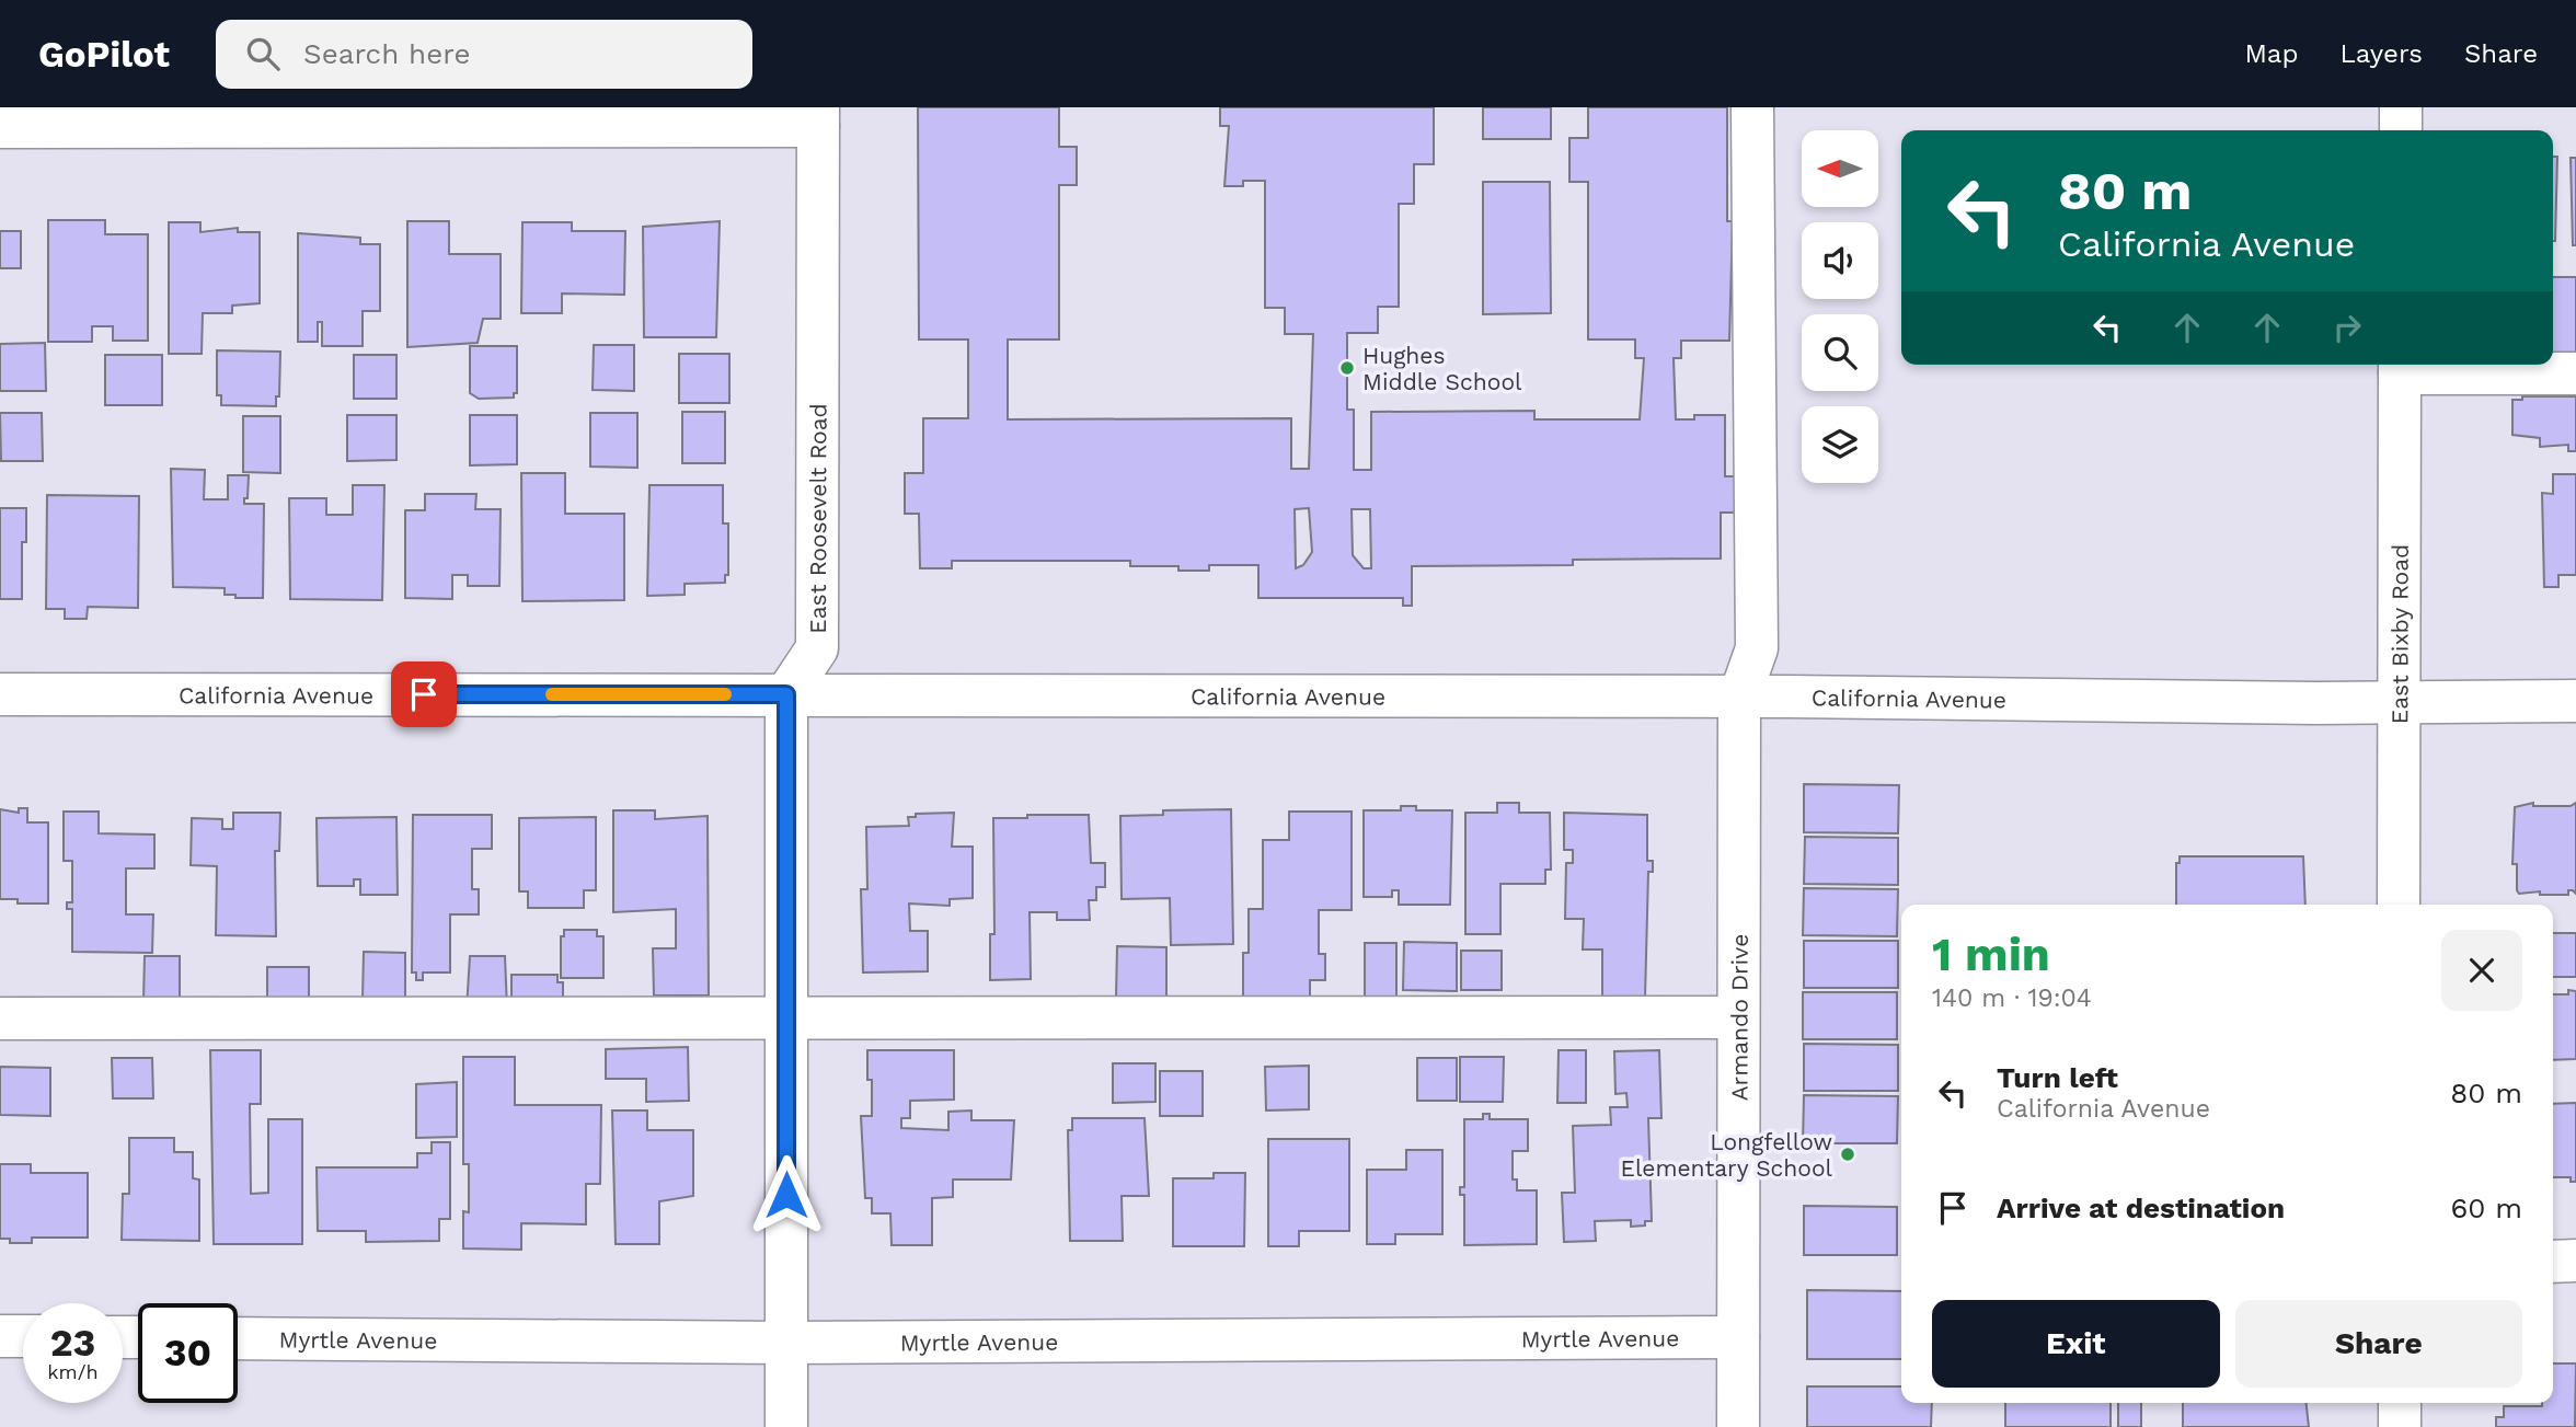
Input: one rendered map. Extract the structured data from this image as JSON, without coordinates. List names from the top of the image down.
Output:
{
  "streets": {
    "street": [
      "East Roosevelt Road",
      "East Bixby Road",
      "California Avenue",
      "Armando Drive",
      "Myrtle Avenue"
    ]
  },
  "crossings": [
    ["East Roosevelt Road", "California Avenue"],
    ["East Bixby Road", "California Avenue"],
    ["California Avenue", "Armando Drive"],
    ["Armando Drive", "Myrtle Avenue"]
  ],
  "places": ["Hughes Middle School", "Longfellow Elementary School"],
  "north": "left",
  "page": {
    "header": "GoPilot",
    "search": "Search here",
    "nav": ["Map", "Layers", "Share"],
    "turn": ["80 m", "California Avenue"],
    "heading": ["1 min", "140 m · 19:04"],
    "list": [
      {
        "name": "Turn left",
        "note": "California Avenue",
        "value": "80 m"
      },
      {
        "name": "Arrive at destination",
        "value": "60 m"
      }
    ],
    "buttons": ["Exit", "Share"],
    "speed": "23 km/h",
    "limit": "30"
  }
}
